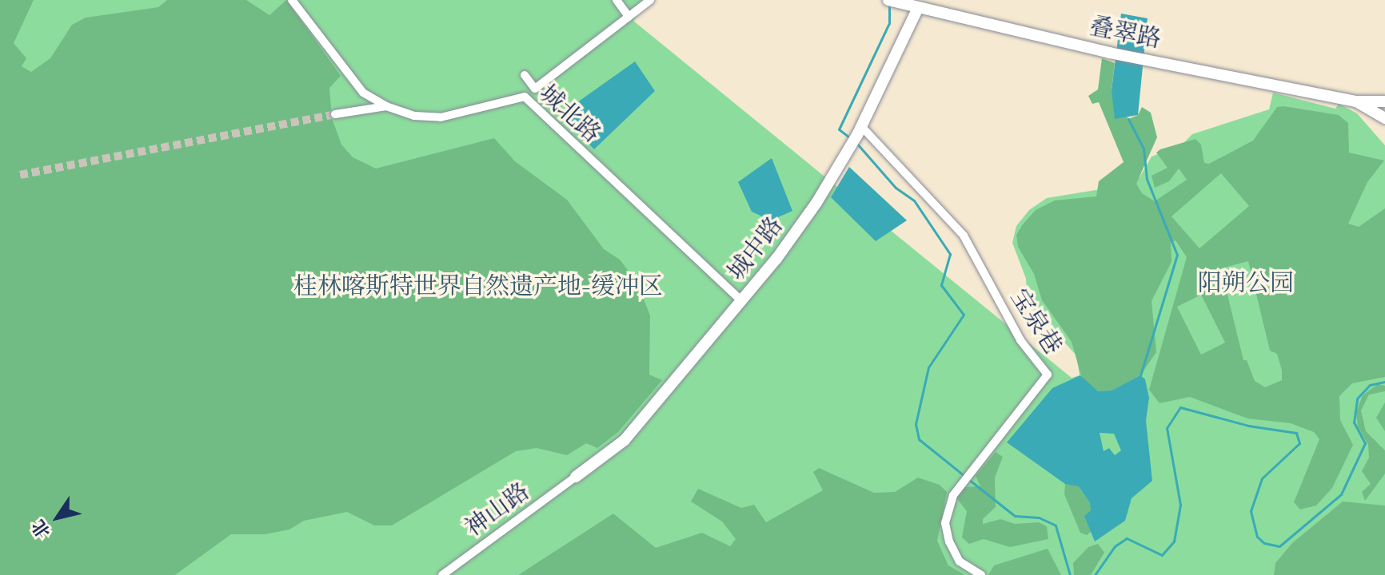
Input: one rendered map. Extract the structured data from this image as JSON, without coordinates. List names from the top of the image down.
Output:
{
  "streets": {
    "street": [
      "叠翠路",
      "城北路",
      "城中路",
      "宝泉巷",
      "神山路"
    ]
  },
  "crossings": [
    ["叠翠路", "城中路"],
    ["城北路", "城中路"],
    ["城中路", "宝泉巷"],
    ["城中路", "神山路"]
  ],
  "parks": ["阳朔公园", "桂林喀斯特世界自然遗产地-缓冲区"],
  "north": "bottom left"
}
